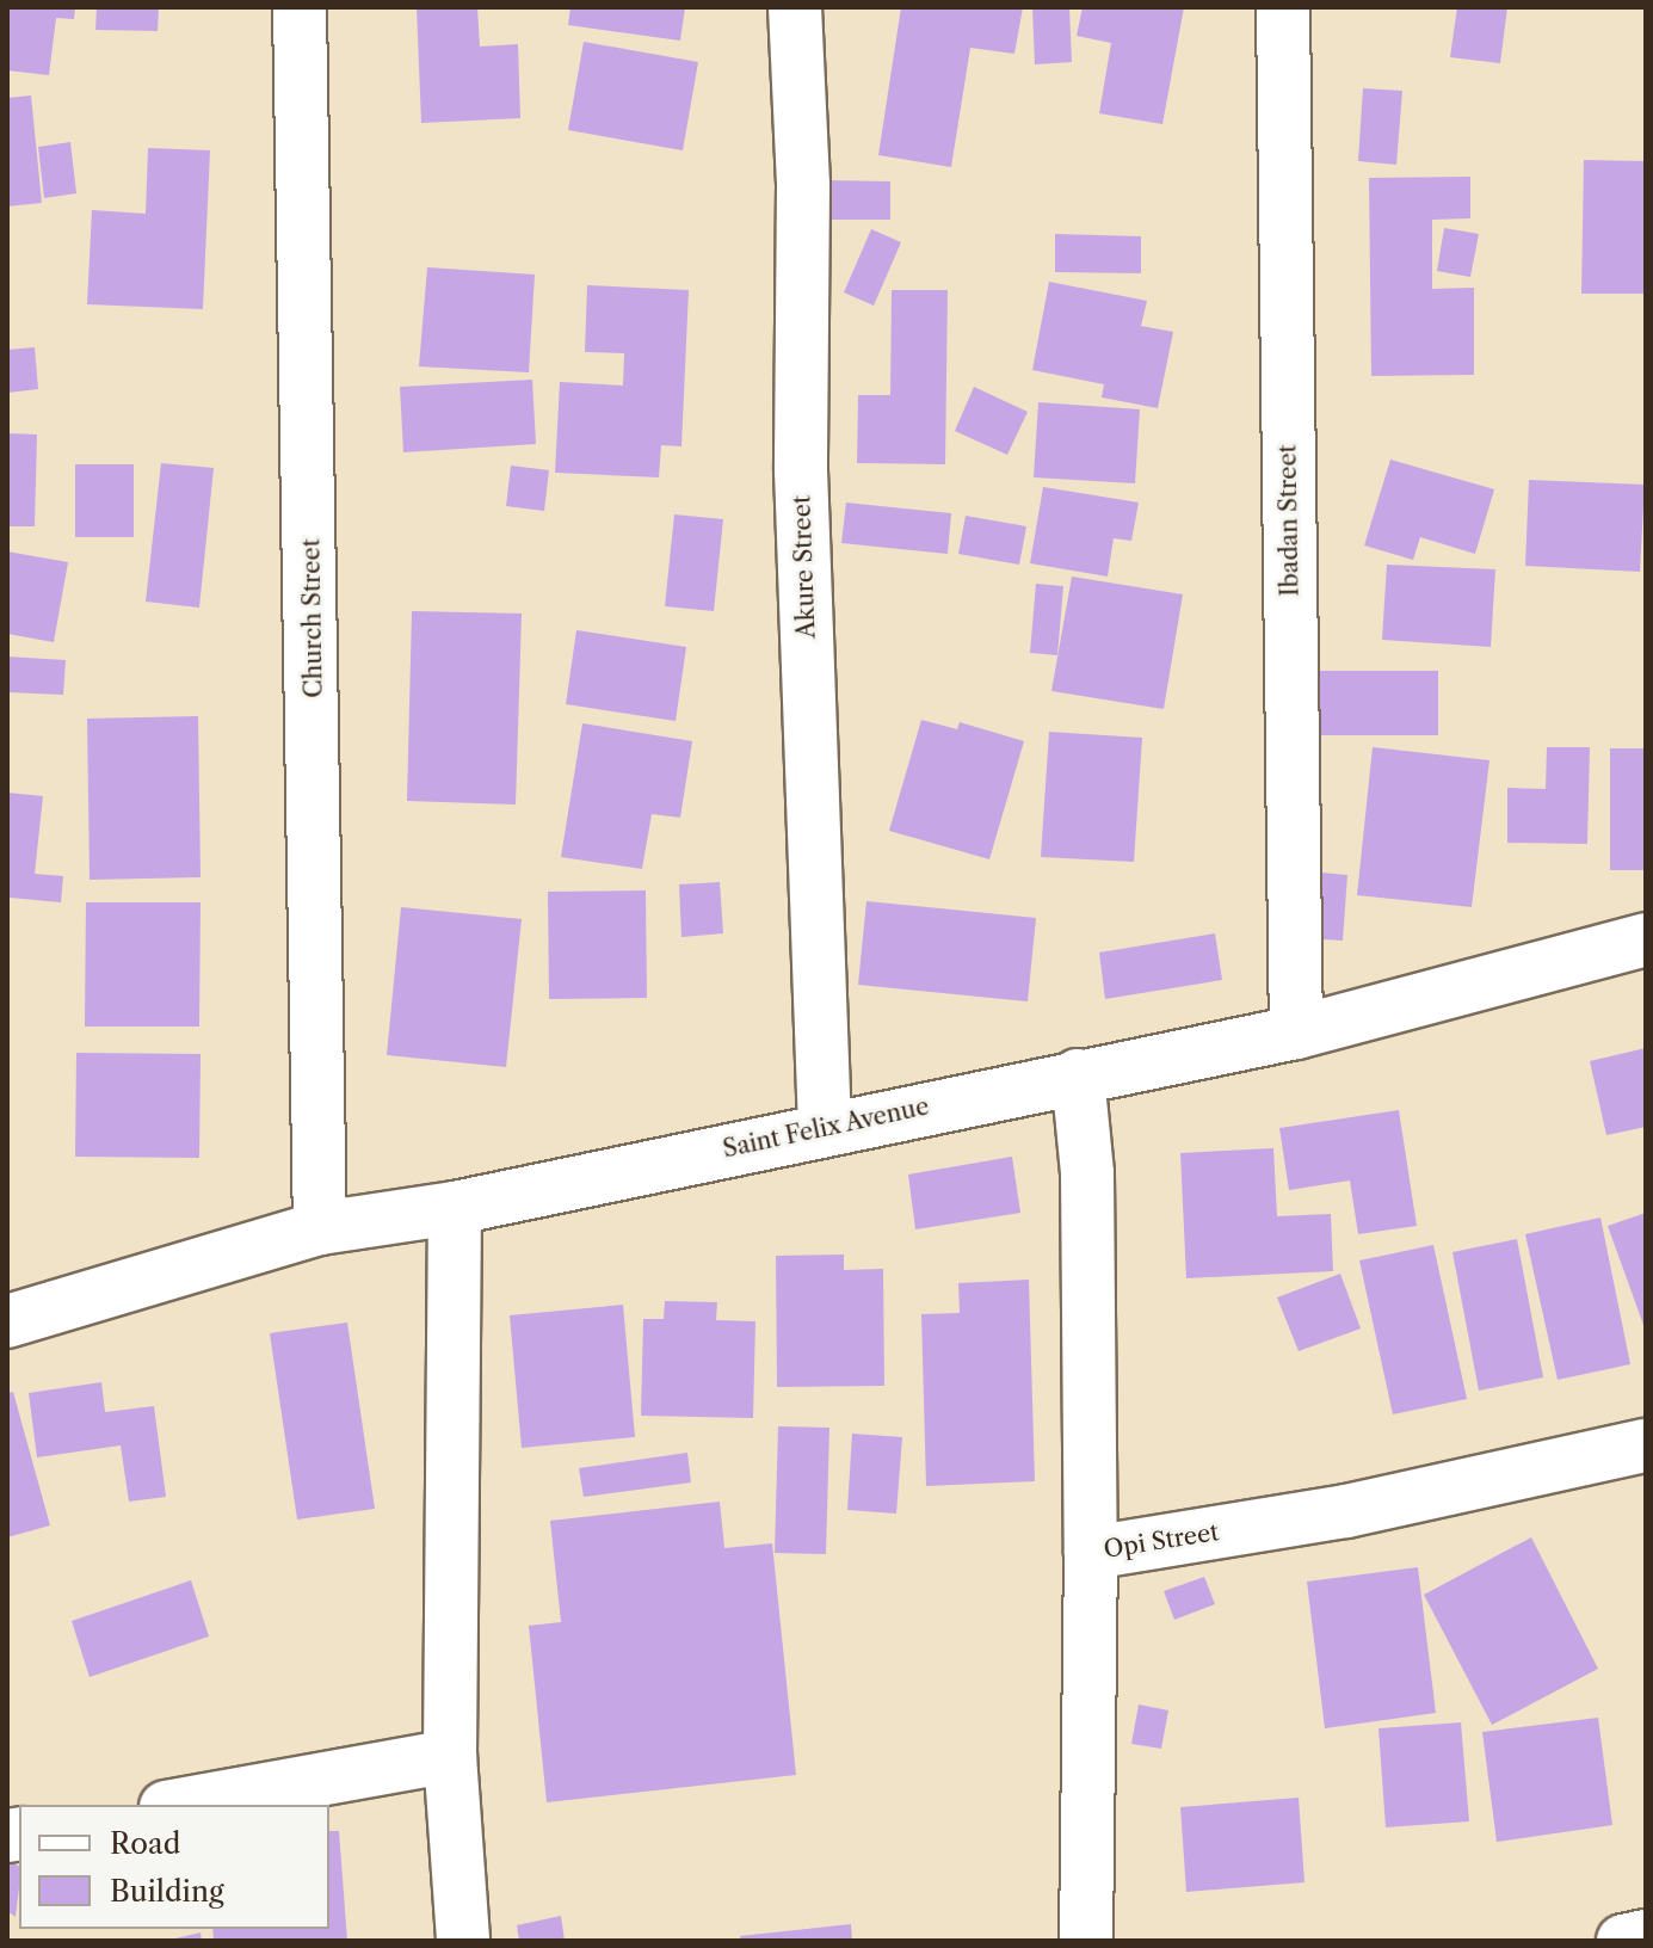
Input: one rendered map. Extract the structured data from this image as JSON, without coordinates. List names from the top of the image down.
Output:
{
  "streets": {
    "street": [
      "Ibadan Street",
      "Akure Street",
      "Church Street",
      "Saint Felix Avenue",
      "Opi Street"
    ]
  },
  "crossings": [
    ["Ibadan Street", "Saint Felix Avenue"],
    ["Akure Street", "Saint Felix Avenue"],
    ["Church Street", "Saint Felix Avenue"],
    ["Saint Felix Avenue", "Opi Street"]
  ],
  "legend": ["Road", "Building"]
}
